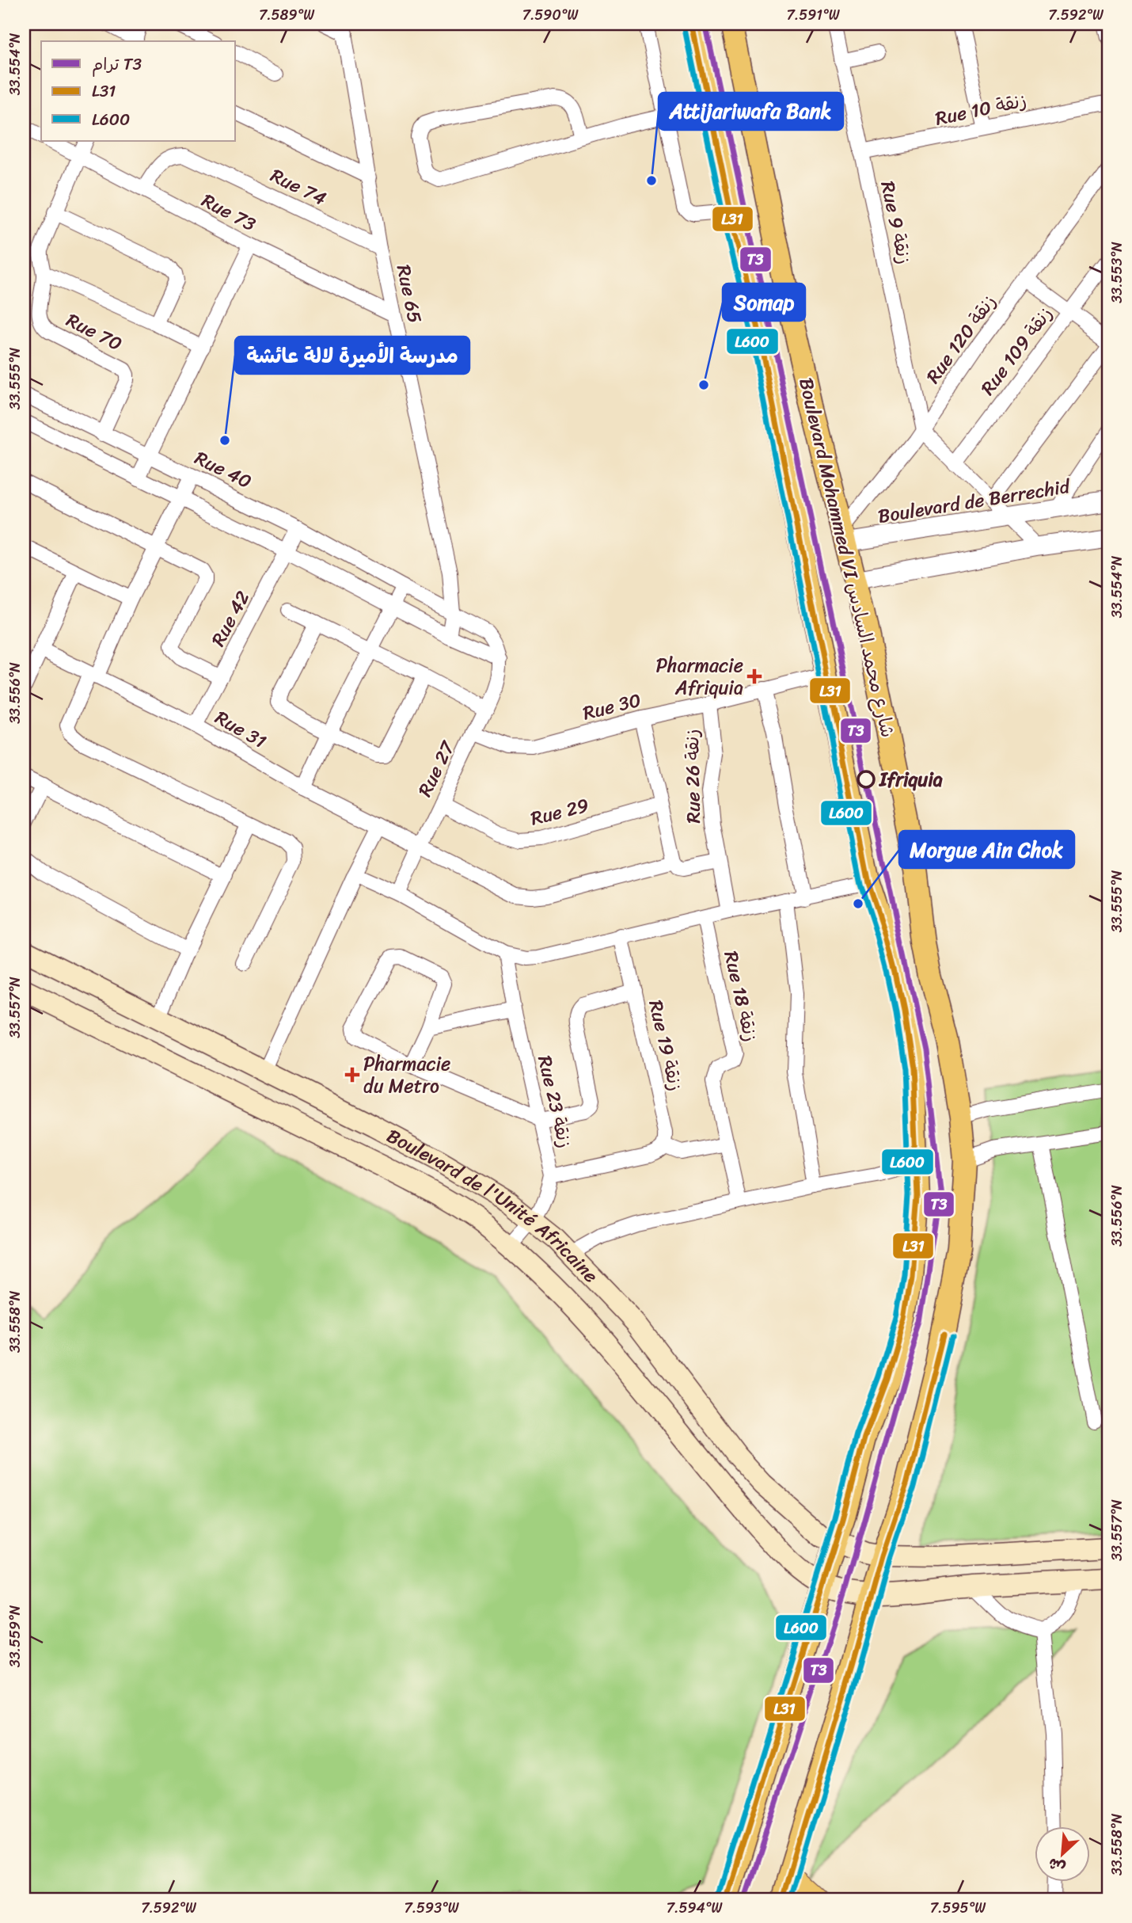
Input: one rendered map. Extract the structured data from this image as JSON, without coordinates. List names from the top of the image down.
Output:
{
  "streets": {
    "main road": ["Boulevard Mohammed VI شارع محمد السادس", "Boulevard de l'Unité Africaine"],
    "street": [
      "Rue 10 زنقة",
      "Rue 74",
      "Rue 73",
      "Rue 9 زنقة",
      "Rue 65",
      "Rue 70",
      "Rue 120 زنقة",
      "Rue 109 زنقة",
      "Rue 40",
      "Boulevard de Berrechid",
      "Rue 42",
      "Rue 30",
      "Rue 31",
      "Rue 27",
      "Rue 26 زنقة",
      "Rue 29",
      "Rue 18 زنقة",
      "Rue 19 زنقة",
      "Rue 23 زنقة"
    ]
  },
  "crossings": [
    ["Rue 10 زنقة", "Rue 9 زنقة"],
    ["Rue 74", "Rue 73"],
    ["Rue 74", "Rue 65"],
    ["Rue 73", "Rue 65"],
    ["Rue 73", "Rue 70"],
    ["Rue 9 زنقة", "Rue 120 زنقة"],
    ["Rue 65", "Rue 40"],
    ["Rue 70", "Rue 40"],
    ["Rue 120 زنقة", "Boulevard de Berrechid"],
    ["Rue 120 زنقة", "Boulevard Mohammed VI شارع محمد السادس"],
    ["Rue 40", "Rue 42"],
    ["Rue 40", "Rue 27"],
    ["Boulevard de Berrechid", "Boulevard Mohammed VI شارع محمد السادس"],
    ["Boulevard Mohammed VI شارع محمد السادس", "Rue 30"],
    ["Boulevard Mohammed VI شارع محمد السادس", "Boulevard de l'Unité Africaine"],
    ["Rue 42", "Rue 31"],
    ["Rue 30", "Rue 27"],
    ["Rue 30", "Rue 26 زنقة"],
    ["Rue 31", "Rue 27"],
    ["Rue 27", "Rue 29"],
    ["Rue 23 زنقة", "Boulevard de l'Unité Africaine"]
  ],
  "places": {
    "other": [
      "Attijariwafa Bank",
      "Somap",
      "مدرسة الأميرة لالة عائشة",
      "Ifriquia",
      "Morgue Ain Chok"
    ],
    "health": ["Pharmacie Afriquia", "Pharmacie du Metro"]
  },
  "lines": ["tram line T3", "transit line L31", "transit line L600"],
  "legend": ["ترام T3", "L31", "L600"],
  "north": "bottom left",
  "coordinates": [
    "7.589°W",
    "7.590°W",
    "7.591°W",
    "7.592°W",
    "33.554°N",
    "33.553°N",
    "33.555°N",
    "33.556°N",
    "33.557°N",
    "33.558°N",
    "33.559°N",
    "7.593°W",
    "7.594°W",
    "7.595°W"
  ]
}
